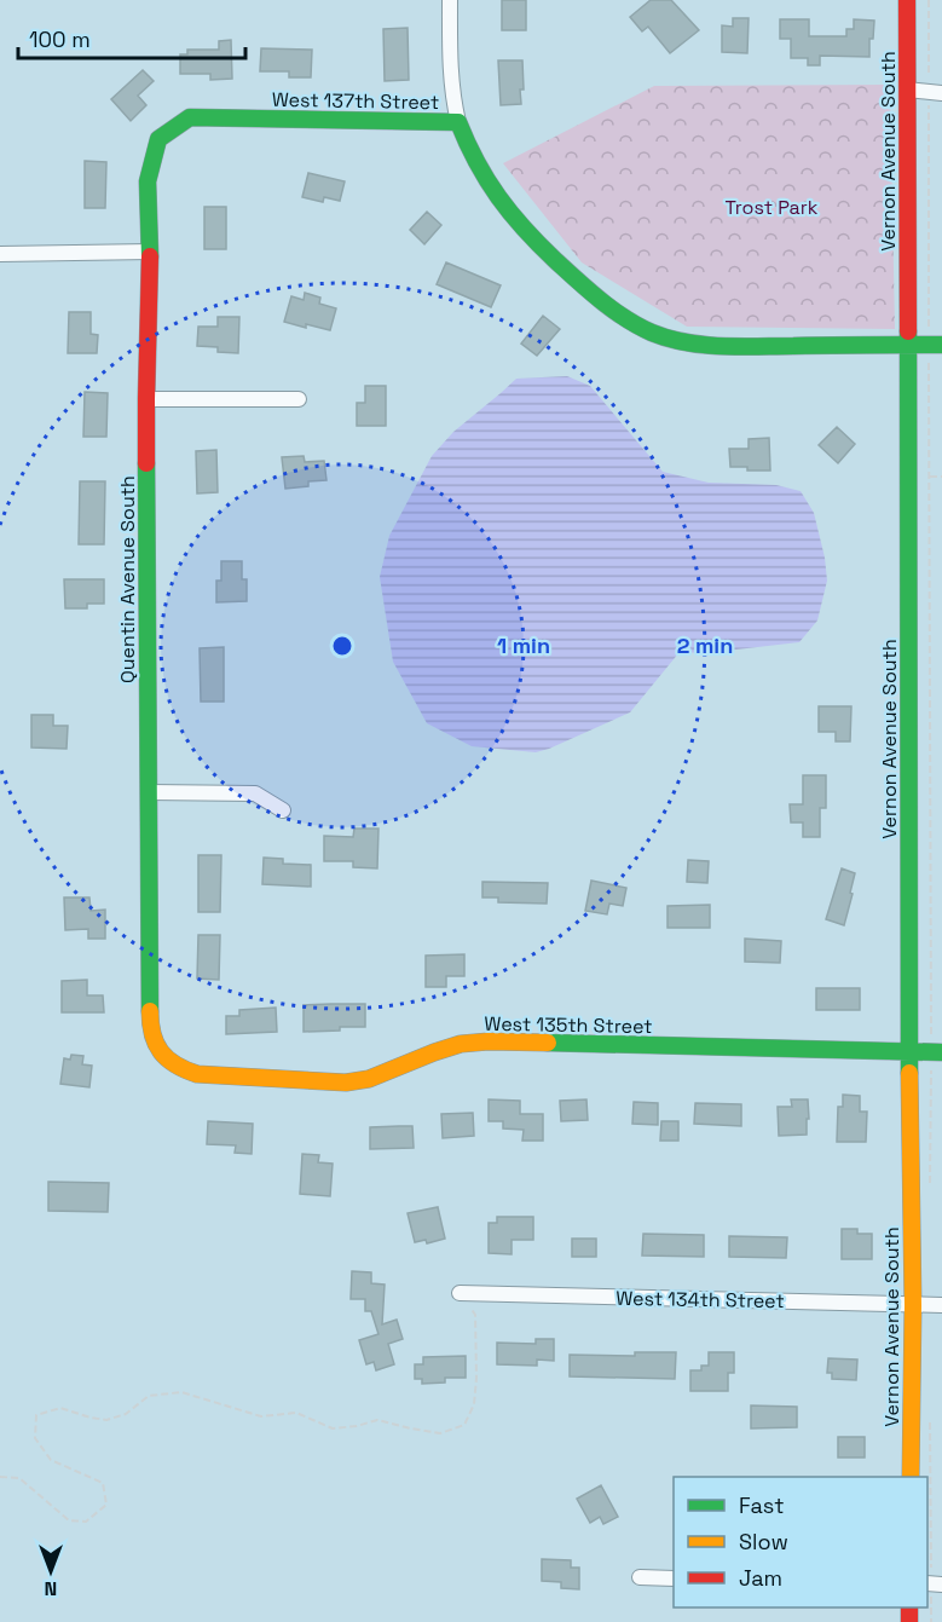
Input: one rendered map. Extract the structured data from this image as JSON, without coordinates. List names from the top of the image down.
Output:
{
  "streets": {
    "street": [
      "West 137th Street",
      "Vernon Avenue South",
      "Quentin Avenue South",
      "West 135th Street",
      "West 134th Street"
    ]
  },
  "crossings": [
    ["West 137th Street", "Vernon Avenue South"],
    ["West 137th Street", "Quentin Avenue South"],
    ["Vernon Avenue South", "West 135th Street"],
    ["Vernon Avenue South", "West 134th Street"],
    ["Quentin Avenue South", "West 135th Street"]
  ],
  "parks": ["Trost Park"],
  "legend": ["Fast", "Slow", "Jam"],
  "scale_bar": "100 m",
  "north": "bottom",
  "rings": ["1 min", "2 min"]
}
